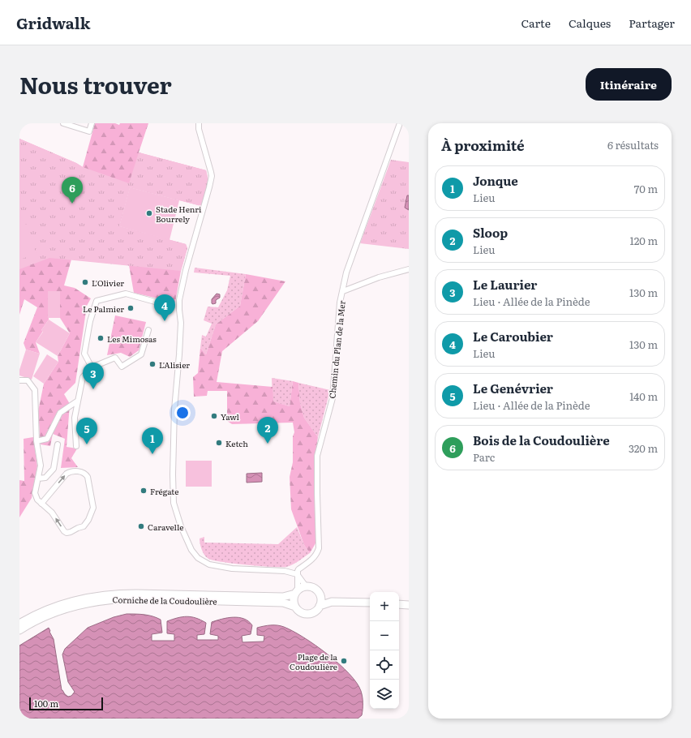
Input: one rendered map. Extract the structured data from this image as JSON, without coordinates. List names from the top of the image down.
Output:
{
  "streets": {
    "main road": ["Corniche de la Coudoulière"],
    "street": ["Chemin du Plan de la Mer"]
  },
  "places": [
    "Stade Henri Bourrely",
    "L'Olivier",
    "Le Palmier",
    "Les Mimosas",
    "L'Alisier",
    "Yawl",
    "Ketch",
    "Frégate",
    "Caravelle",
    "Plage de la Coudoulière"
  ],
  "scale_bar": "100 m",
  "page": {
    "header": "Gridwalk",
    "nav": ["Carte", "Calques", "Partager"],
    "title": "Nous trouver",
    "buttons": "Itinéraire",
    "heading": ["À proximité", "6 résultats"],
    "list": [
      {
        "mark": "1",
        "name": "Jonque",
        "note": "Lieu",
        "value": "70 m"
      },
      {
        "mark": "2",
        "name": "Sloop",
        "note": "Lieu",
        "value": "120 m"
      },
      {
        "mark": "3",
        "name": "Le Laurier",
        "note": "Lieu · Allée de la Pinède",
        "value": "130 m"
      },
      {
        "mark": "4",
        "name": "Le Caroubier",
        "note": "Lieu",
        "value": "130 m"
      },
      {
        "mark": "5",
        "name": "Le Genévrier",
        "note": "Lieu · Allée de la Pinède",
        "value": "140 m"
      },
      {
        "mark": "6",
        "name": "Bois de la Coudoulière",
        "note": "Parc",
        "value": "320 m"
      }
    ],
    "pins": [
      "6",
      "4",
      "3",
      "2",
      "5",
      "1"
    ],
    "map_buttons": ["+", "−"],
    "scale": "100 m"
  }
}
